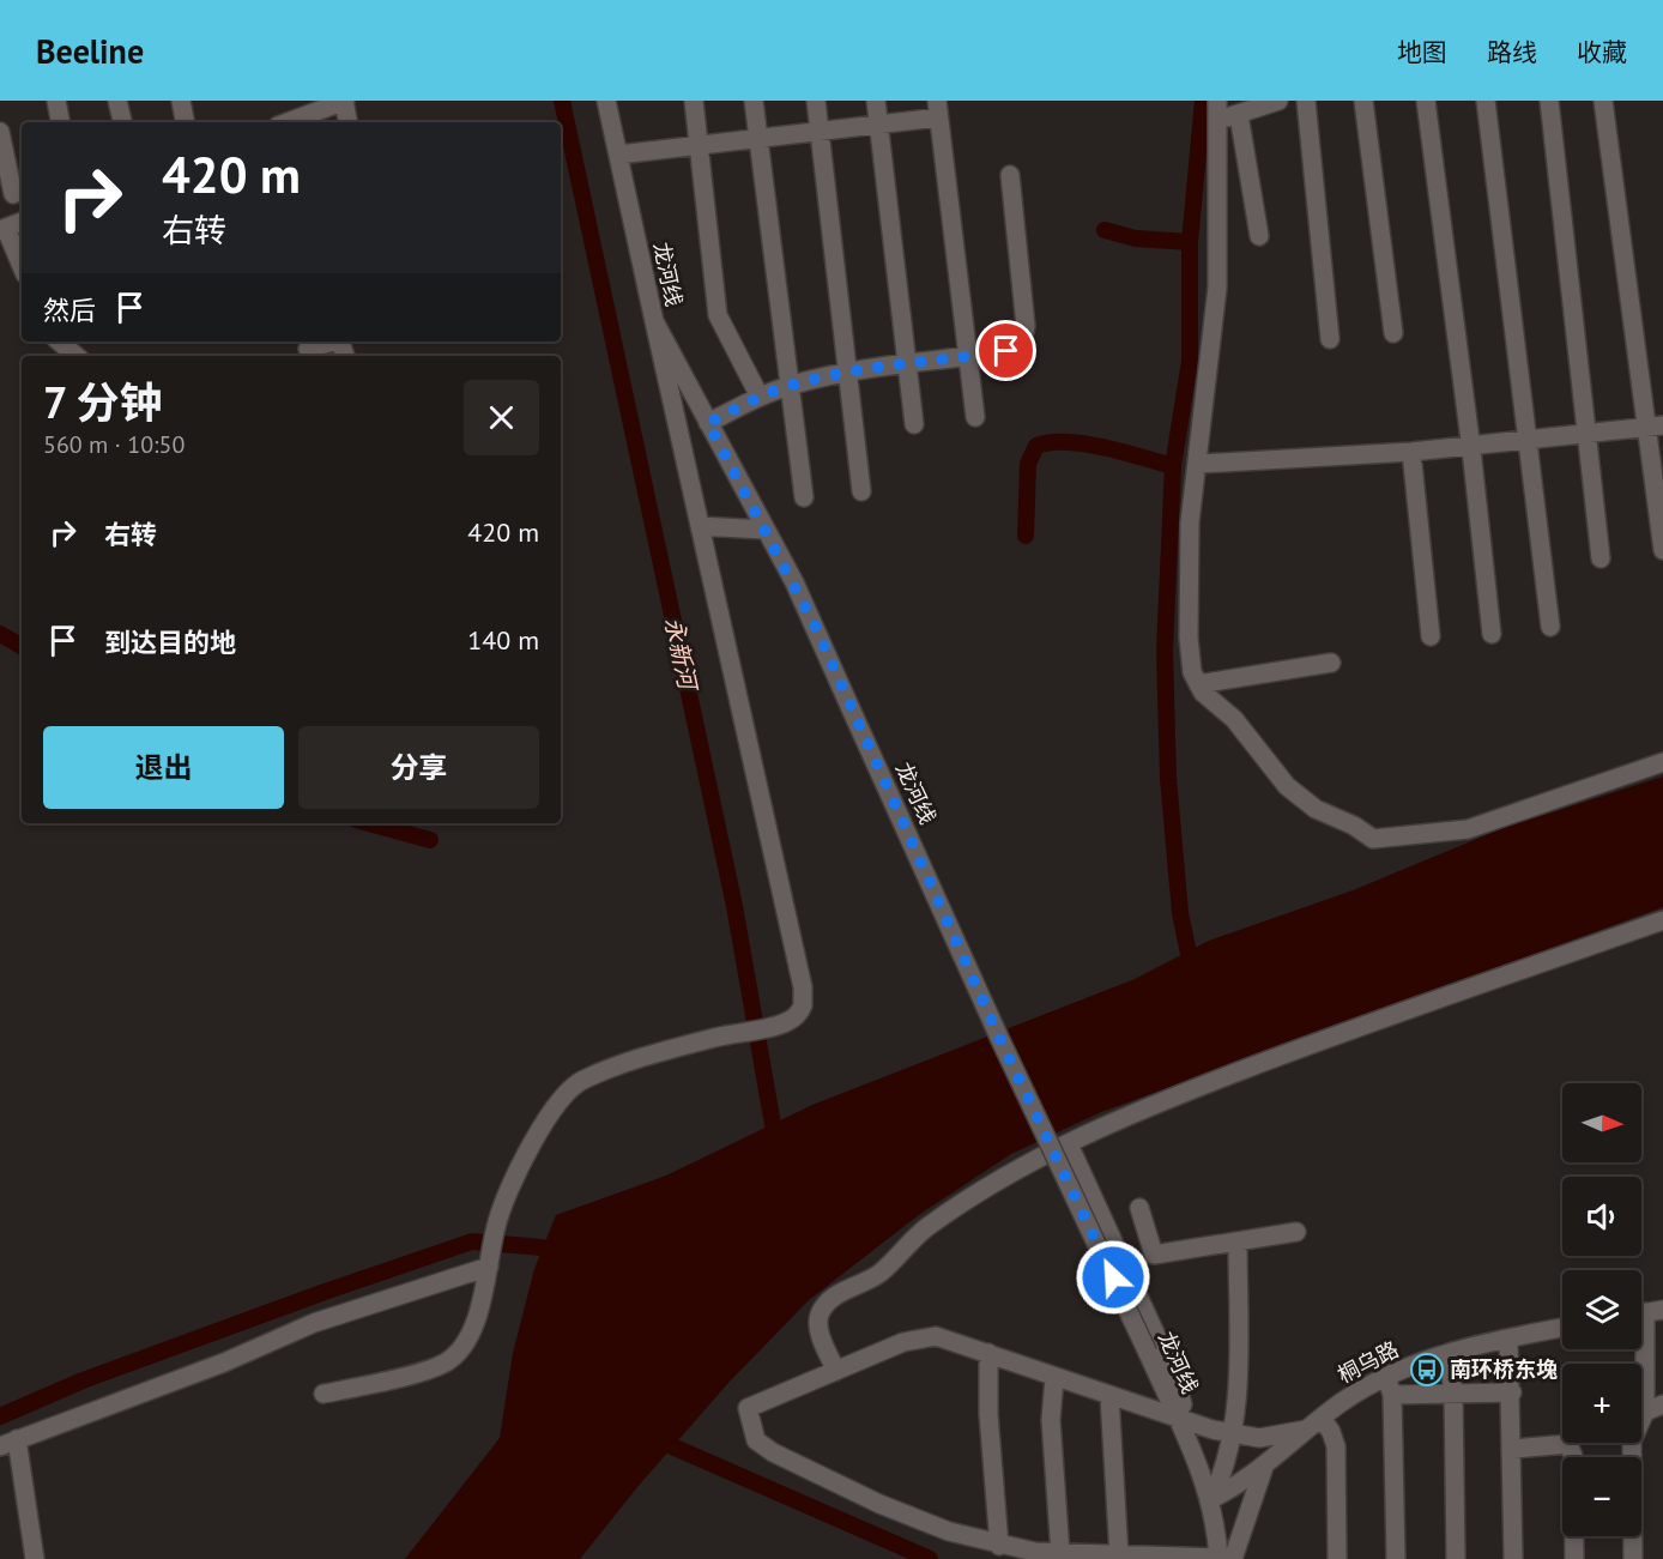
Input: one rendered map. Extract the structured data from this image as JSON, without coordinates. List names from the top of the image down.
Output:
{
  "streets": {
    "street": ["龙河线", "桐乌路"]
  },
  "crossings": [
    ["龙河线", "桐乌路"]
  ],
  "water": ["永新河"],
  "places": {
    "bus stop": ["南环桥东堍"]
  },
  "north": "right",
  "page": {
    "header": "Beeline",
    "nav": ["地图", "路线", "收藏"],
    "turn": ["420 m", "右转"],
    "then": "然后",
    "heading": ["7 分钟", "560 m · 10:50"],
    "list": [
      {
        "name": "右转",
        "value": "420 m"
      },
      {
        "name": "到达目的地",
        "value": "140 m"
      }
    ],
    "buttons": ["退出", "分享"],
    "map_buttons": ["+", "−"]
  }
}
